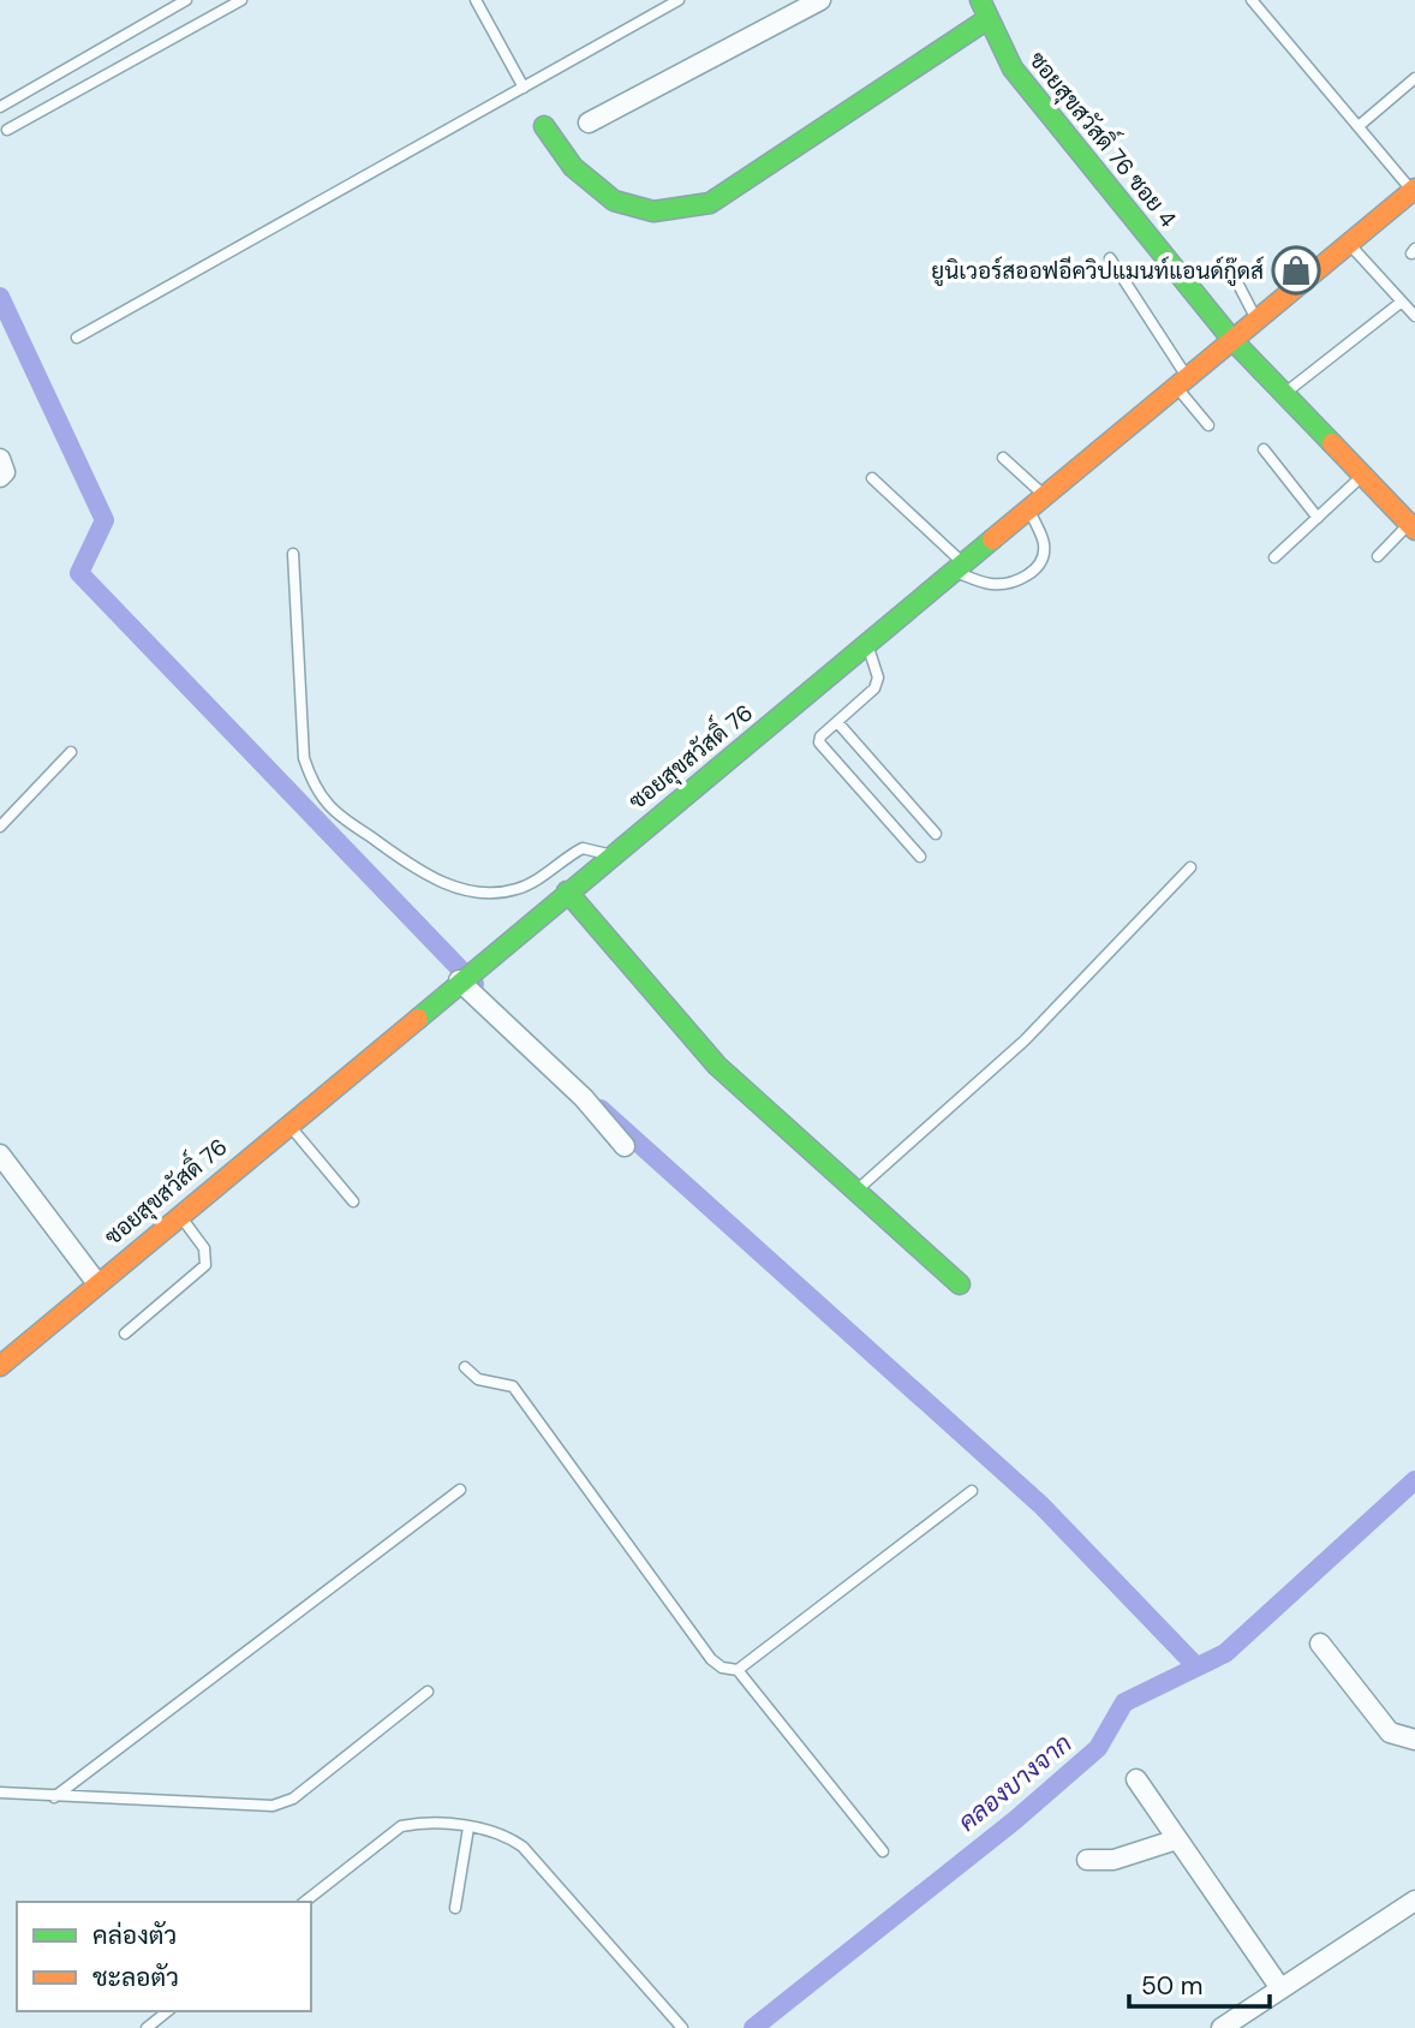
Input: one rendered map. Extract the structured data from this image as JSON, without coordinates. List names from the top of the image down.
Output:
{
  "streets": {
    "street": ["ซอยสุขสวัสดิ์ 76 ซอย 4", "ซอยสุขสวัสดิ์ 76"]
  },
  "crossings": [
    ["ซอยสุขสวัสดิ์ 76 ซอย 4", "ซอยสุขสวัสดิ์ 76"]
  ],
  "water": ["คลองบางจาก"],
  "places": {
    "shop": ["ยูนิเวอร์สออฟอีควิปแมนท์แอนด์กู๊ดส์"]
  },
  "legend": ["คล่องตัว", "ชะลอตัว"],
  "scale_bar": "50 m"
}
